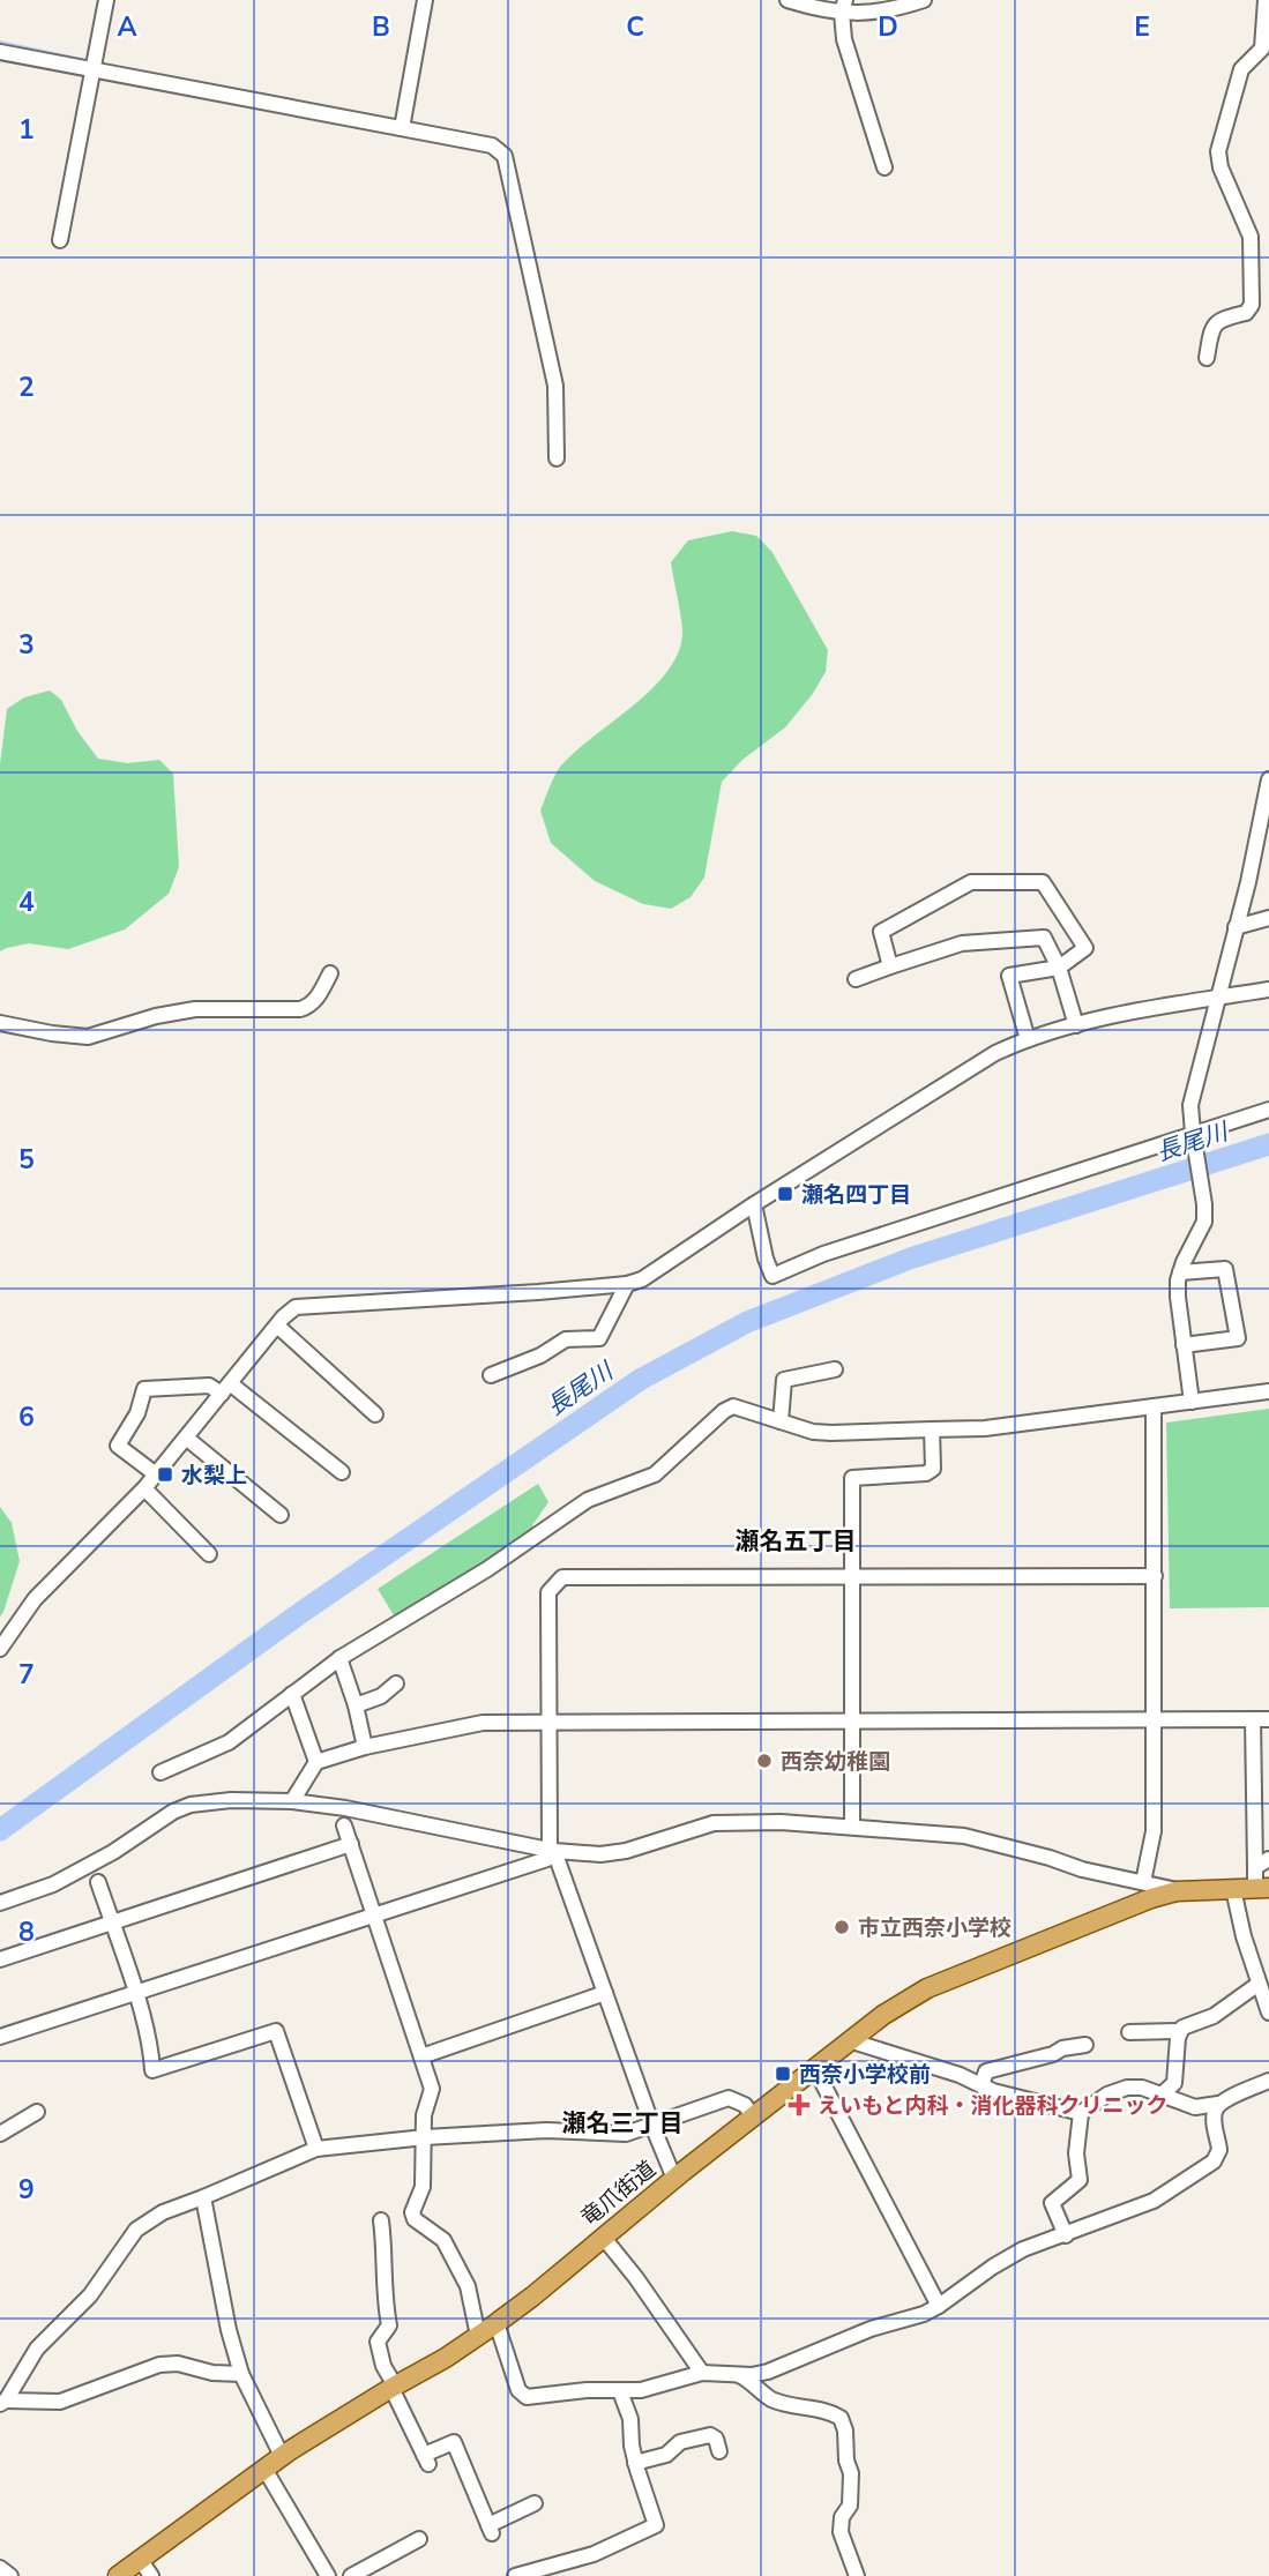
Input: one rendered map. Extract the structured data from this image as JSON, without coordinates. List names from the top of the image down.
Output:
{
  "streets": {
    "main road": ["竜爪街道"]
  },
  "districts": ["瀬名五丁目", "瀬名三丁目"],
  "water": ["長尾川"],
  "places": {
    "transit": ["瀬名四丁目", "水梨上", "西奈小学校前"],
    "other": ["西奈幼稚園", "市立西奈小学校"],
    "health": ["えいもと内科・消化器科クリニック"]
  },
  "grid": {
    "columns": [
      "A",
      "B",
      "C",
      "D",
      "E"
    ],
    "rows": [
      "1",
      "2",
      "3",
      "4",
      "5",
      "6",
      "7",
      "8",
      "9"
    ]
  }
}
